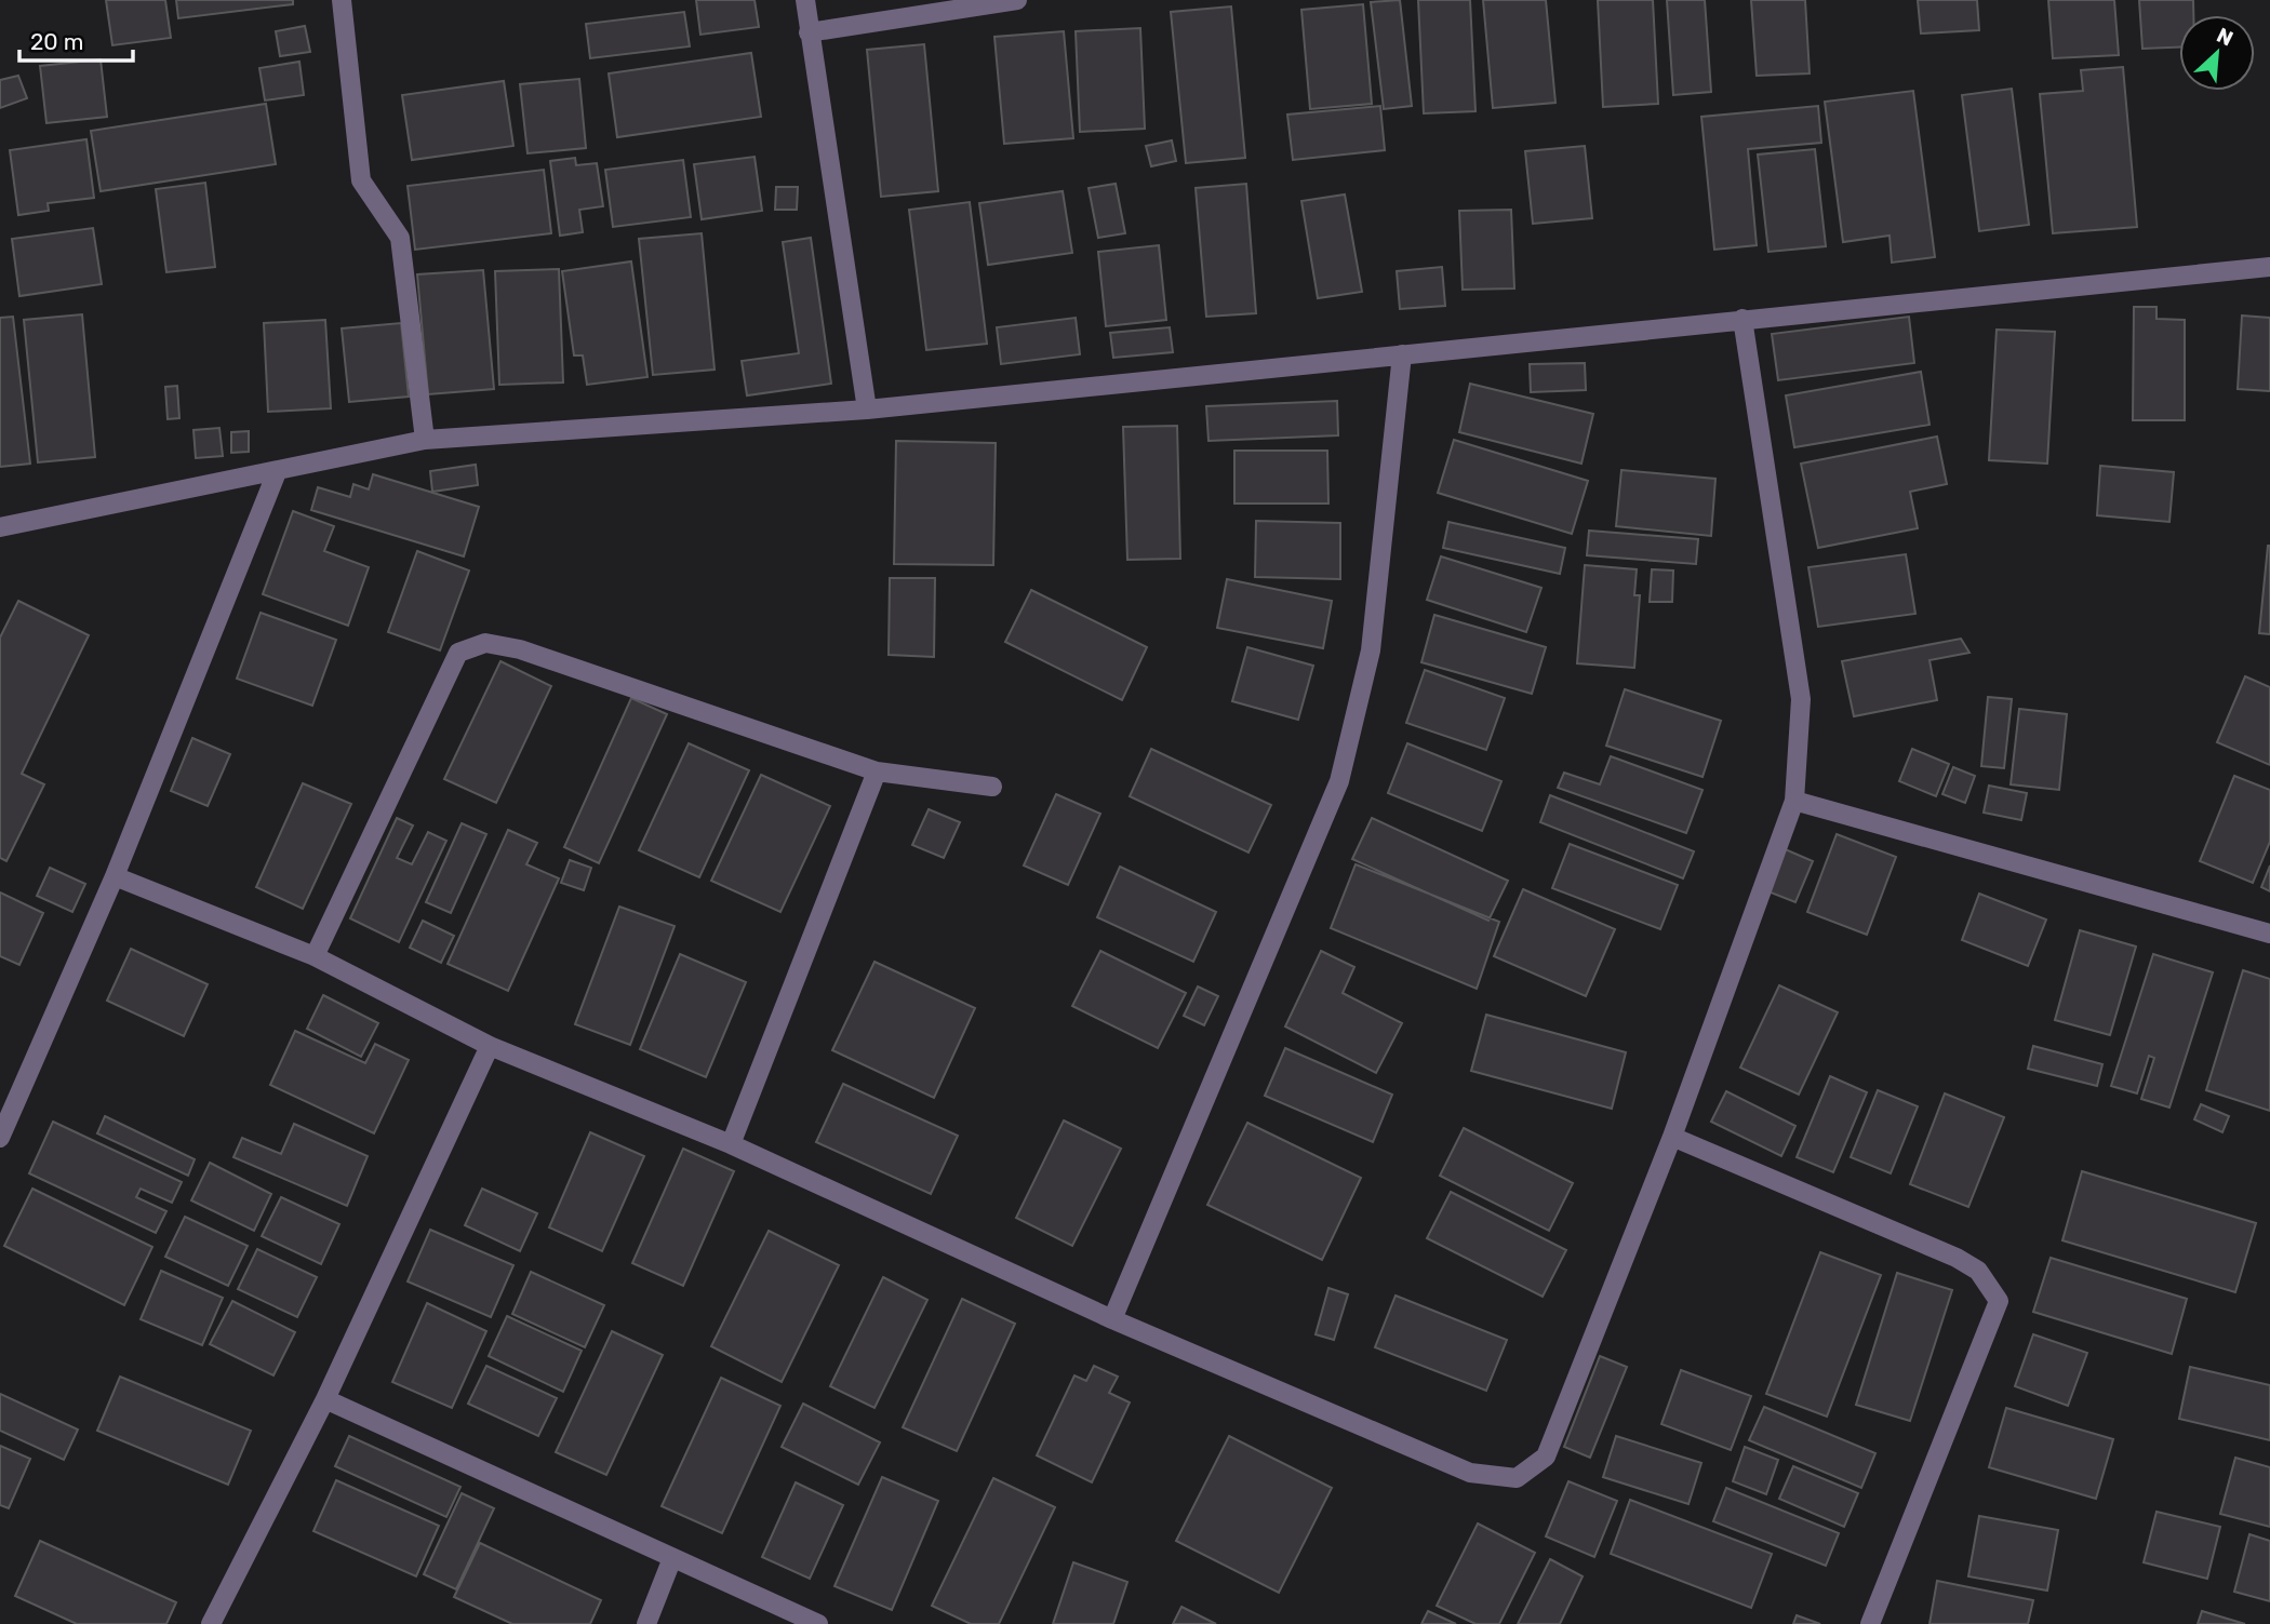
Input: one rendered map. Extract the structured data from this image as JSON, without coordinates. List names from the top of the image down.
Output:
{
  "scale_bar": "20 m",
  "north": "top right"
}
